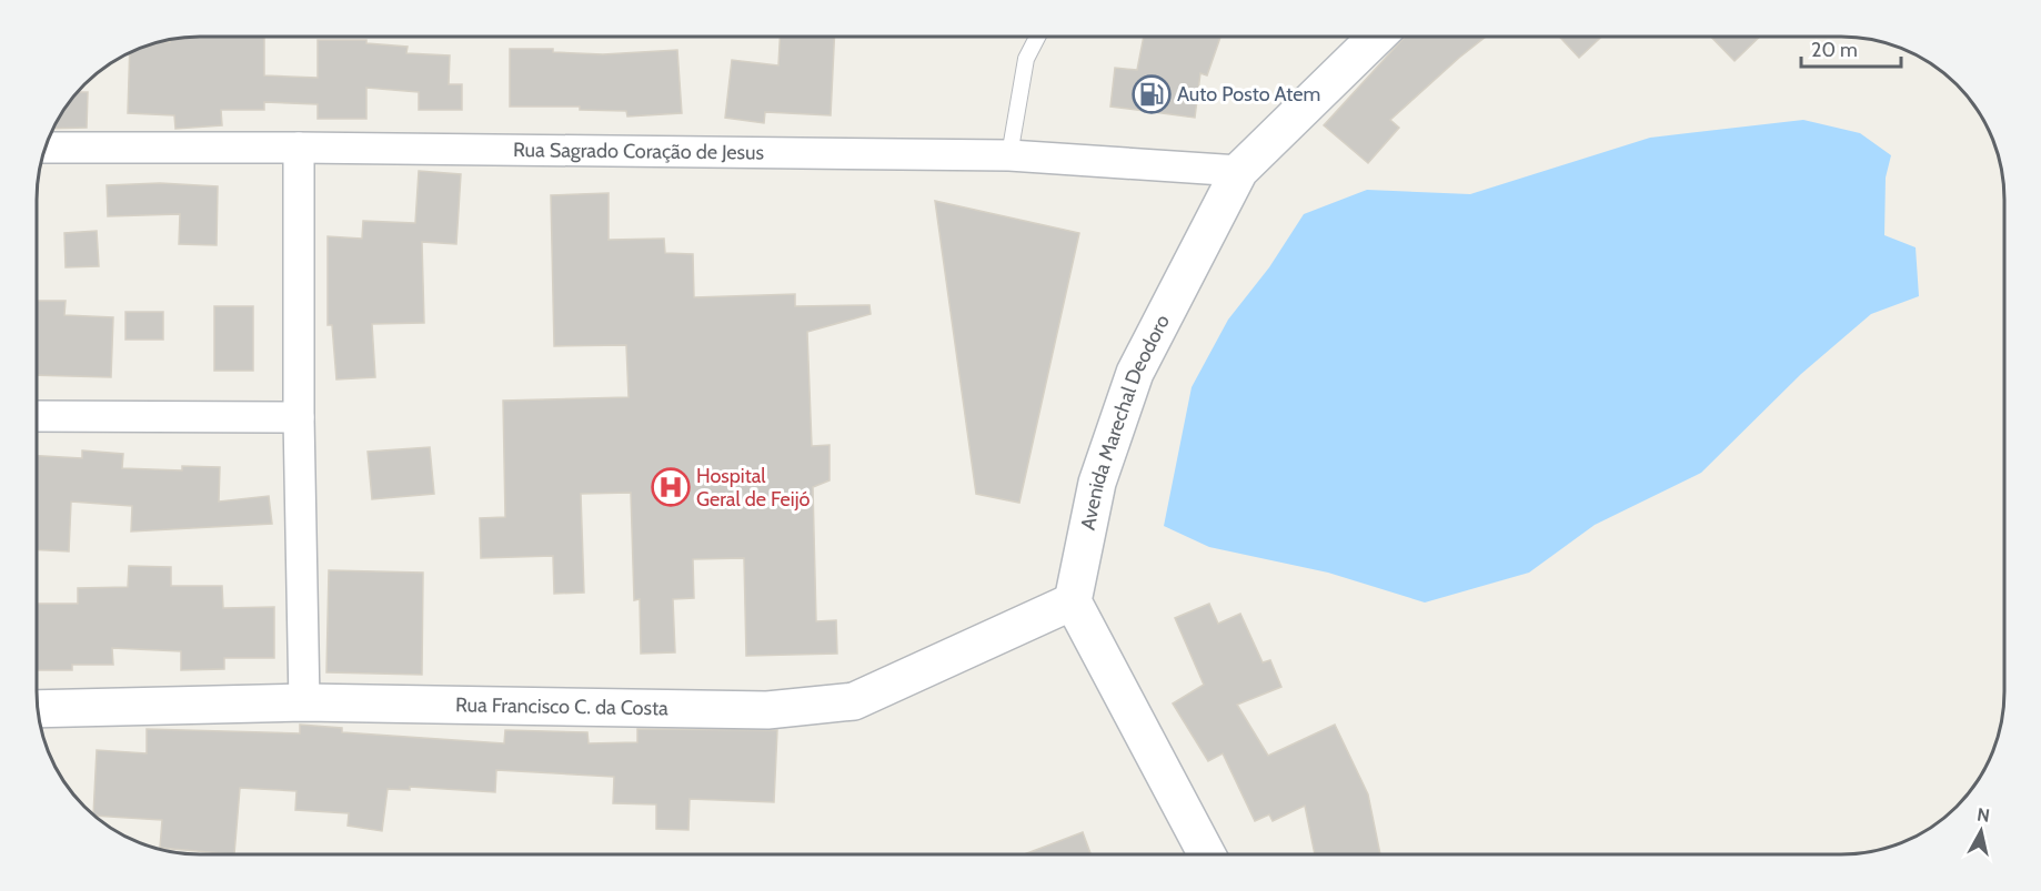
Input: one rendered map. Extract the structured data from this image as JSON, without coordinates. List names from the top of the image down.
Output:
{
  "streets": {
    "street": ["Rua Sagrado Coração de Jesus", "Avenida Marechal Deodoro", "Rua Francisco C. da Costa"]
  },
  "crossings": [
    ["Rua Sagrado Coração de Jesus", "Avenida Marechal Deodoro"],
    ["Avenida Marechal Deodoro", "Rua Francisco C. da Costa"]
  ],
  "places": {
    "fuel station": ["Auto Posto Atem"],
    "hospital": ["Hospital Geral de Feijó"]
  },
  "scale_bar": "20 m",
  "north": "top"
}
